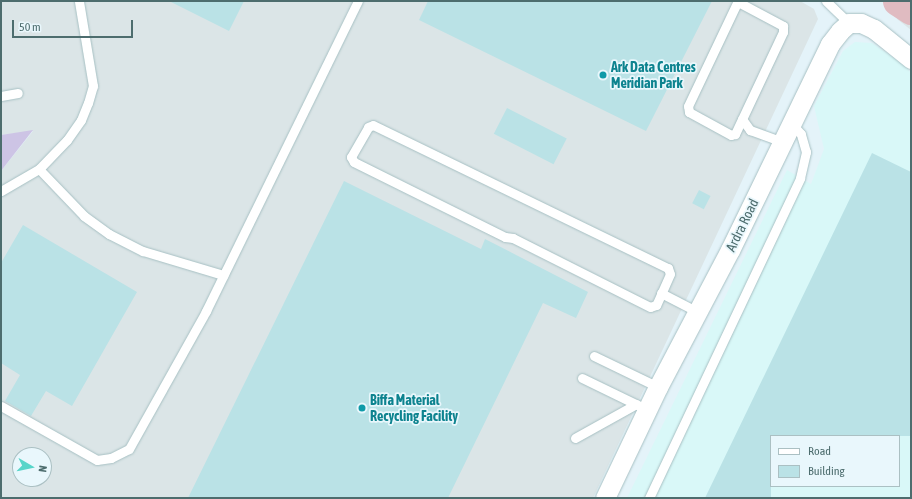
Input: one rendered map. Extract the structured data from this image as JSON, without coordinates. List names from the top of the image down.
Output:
{
  "streets": {
    "street": ["Ardra Road"]
  },
  "places": ["Ark Data Centres Meridian Park", "Biffa Material Recycling Facility"],
  "legend": ["Road", "Building"],
  "scale_bar": "50 m",
  "north": "right"
}
